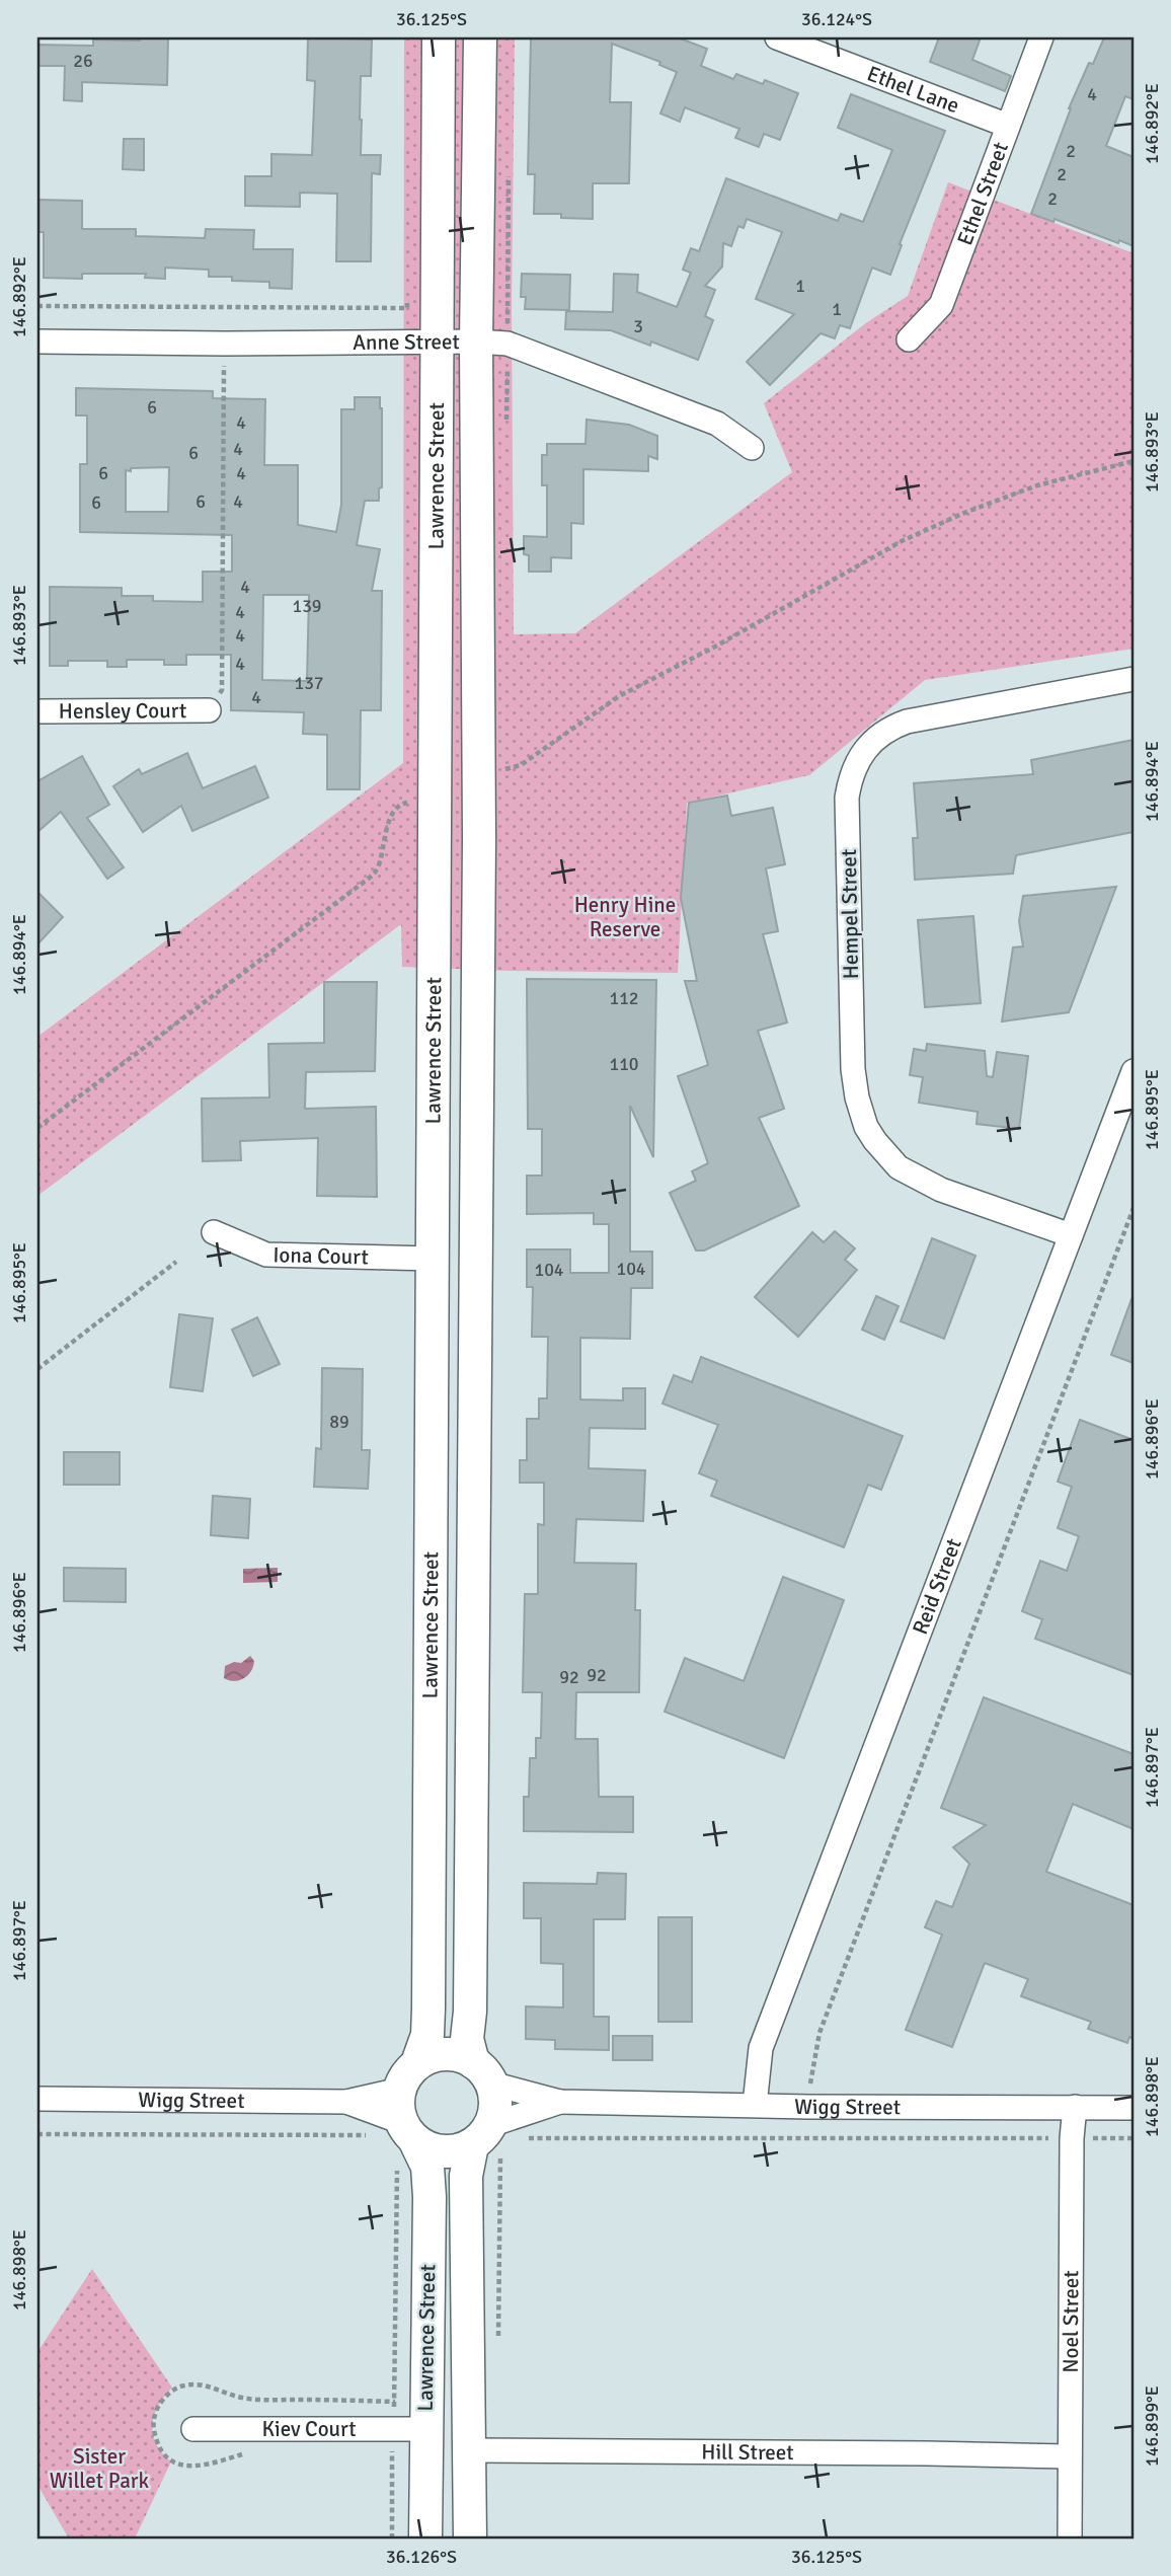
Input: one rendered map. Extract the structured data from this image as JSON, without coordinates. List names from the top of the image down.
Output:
{
  "streets": {
    "street": [
      "Ethel Lane",
      "Ethel Street",
      "Anne Street",
      "Lawrence Street",
      "Hensley Court",
      "Hempel Street",
      "Iona Court",
      "Reid Street",
      "Wigg Street",
      "Noel Street",
      "Kiev Court",
      "Hill Street"
    ]
  },
  "crossings": [
    ["Ethel Lane", "Ethel Street"],
    ["Anne Street", "Lawrence Street"],
    ["Lawrence Street", "Iona Court"],
    ["Lawrence Street", "Wigg Street"],
    ["Lawrence Street", "Kiev Court"],
    ["Lawrence Street", "Hill Street"],
    ["Hempel Street", "Reid Street"],
    ["Reid Street", "Wigg Street"],
    ["Wigg Street", "Noel Street"],
    ["Noel Street", "Hill Street"]
  ],
  "parks": ["Henry Hine Reserve", "Sister Willet Park"],
  "house_numbers": [
    "26",
    "4",
    "2",
    "2",
    "2",
    "1",
    "1",
    "3",
    "6",
    "4",
    "4",
    "6",
    "6",
    "4",
    "6",
    "4",
    "6",
    "4",
    "139",
    "4",
    "4",
    "4",
    "137",
    "4",
    "112",
    "110",
    "104",
    "104",
    "89",
    "92",
    "92"
  ],
  "coordinates": [
    "36.125°S",
    "36.124°S",
    "146.892°E",
    "146.893°E",
    "146.894°E",
    "146.895°E",
    "146.896°E",
    "146.897°E",
    "146.898°E",
    "146.899°E",
    "36.126°S"
  ]
}
